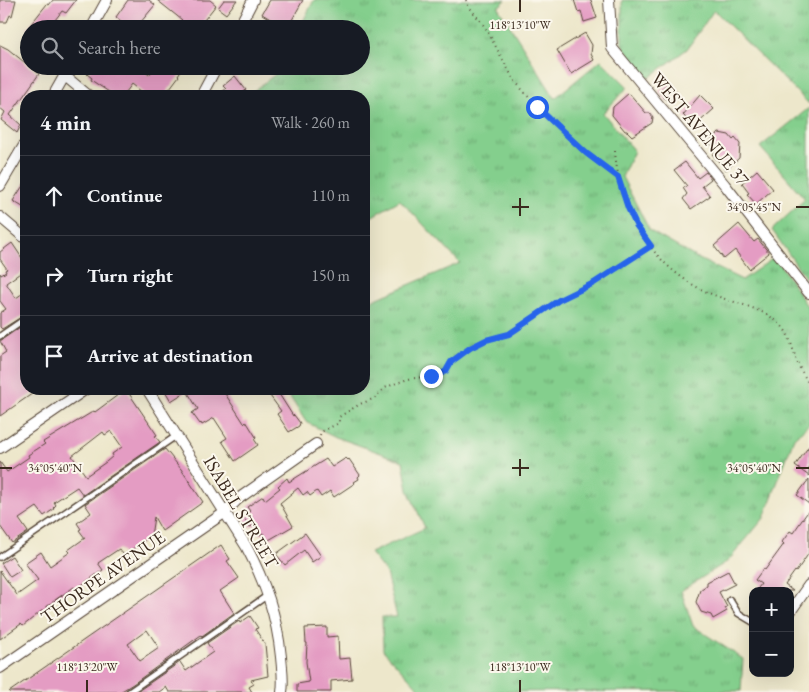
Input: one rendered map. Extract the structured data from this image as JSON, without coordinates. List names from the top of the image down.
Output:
{
  "streets": {
    "street": ["WEST AVENUE 37", "ISABEL STREET", "THORPE AVENUE"]
  },
  "crossings": [
    ["ISABEL STREET", "THORPE AVENUE"]
  ],
  "page": {
    "search": "Search here",
    "heading": ["4 min", "Walk · 260 m"],
    "list": [
      ["Continue", "110 m"],
      ["Turn right", "150 m"],
      "Arrive at destination"
    ],
    "map_buttons": ["+", "−"]
  },
  "coordinates": [
    "118°13'10\"W",
    "34°05'45\"N",
    "34°05'40\"N",
    "118°13'20\"W"
  ]
}
